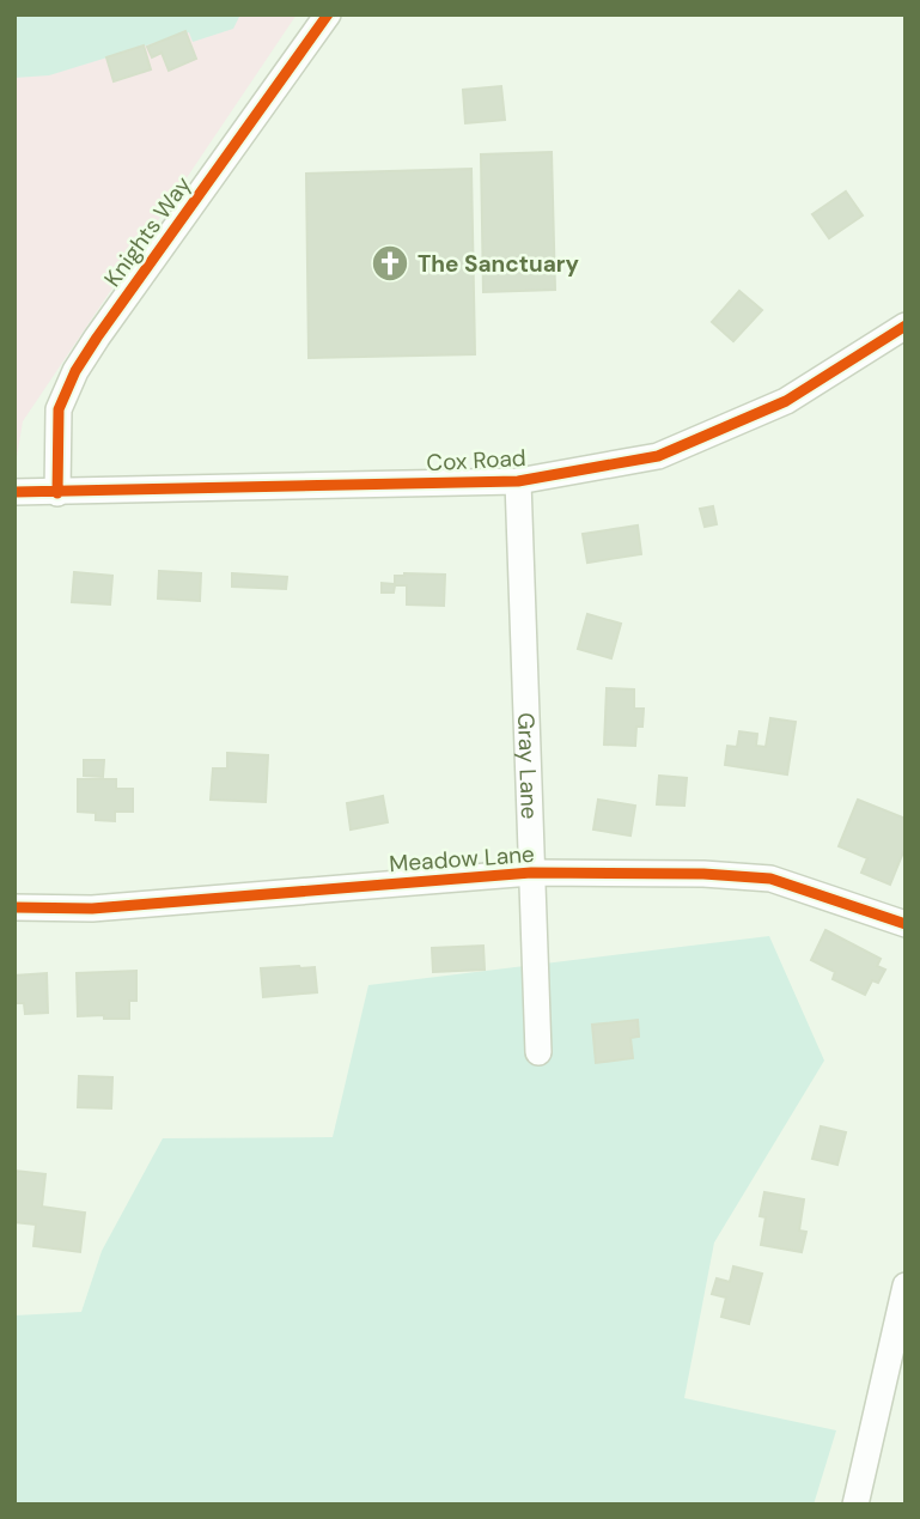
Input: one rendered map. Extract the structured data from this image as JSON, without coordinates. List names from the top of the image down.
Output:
{
  "streets": {
    "street": [
      "Knights Way",
      "Cox Road",
      "Gray Lane",
      "Meadow Lane"
    ]
  },
  "crossings": [
    ["Knights Way", "Cox Road"],
    ["Cox Road", "Gray Lane"],
    ["Gray Lane", "Meadow Lane"]
  ],
  "places": {
    "church": ["The Sanctuary"]
  }
}
